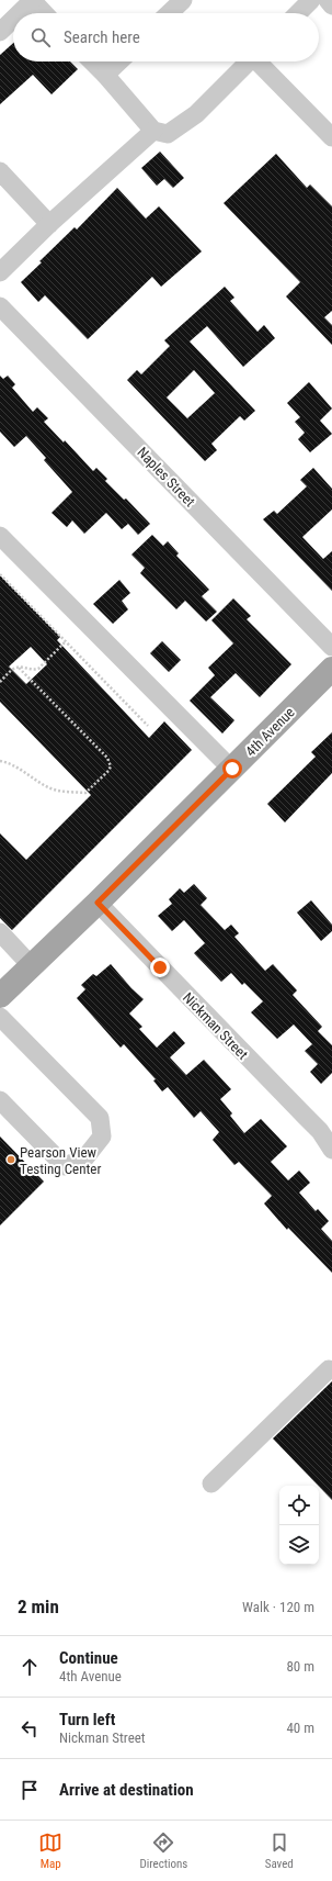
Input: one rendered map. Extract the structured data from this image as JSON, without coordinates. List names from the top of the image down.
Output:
{
  "streets": {
    "main road": ["4th Avenue"],
    "street": ["Naples Street", "Nickman Street"]
  },
  "crossings": [
    ["4th Avenue", "Nickman Street"]
  ],
  "places": ["Pearson View Testing Center"],
  "page": {
    "search": "Search here",
    "heading": ["2 min", "Walk · 120 m"],
    "list": [
      ["Continue", "4th Avenue", "80 m"],
      ["Turn left", "Nickman Street", "40 m"],
      "Arrive at destination"
    ],
    "nav": ["Map", "Directions", "Saved"]
  }
}
